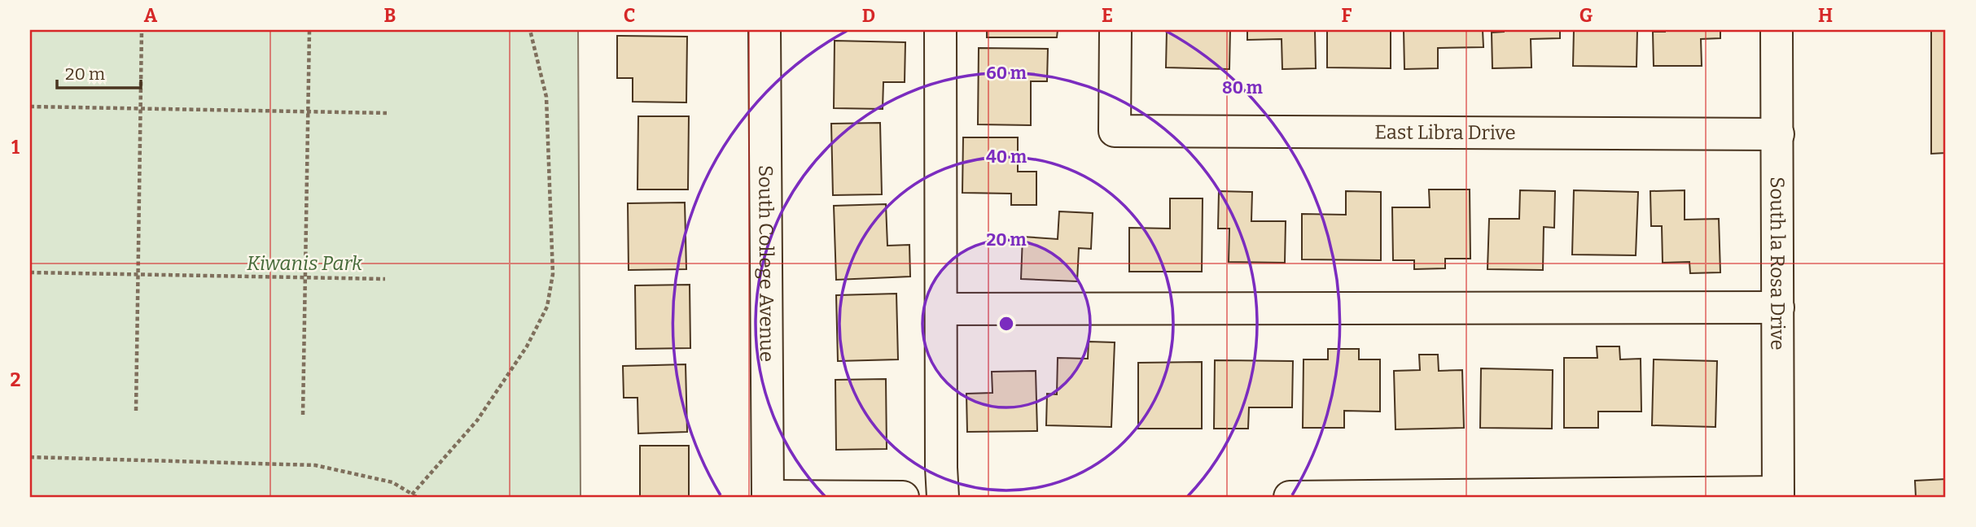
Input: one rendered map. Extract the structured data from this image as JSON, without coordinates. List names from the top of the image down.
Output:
{
  "streets": {
    "street": ["East Libra Drive", "South College Avenue", "South la Rosa Drive"]
  },
  "crossings": [
    ["East Libra Drive", "South la Rosa Drive"]
  ],
  "parks": ["Kiwanis Park"],
  "scale_bar": "20 m",
  "grid": {
    "columns": [
      "A",
      "B",
      "C",
      "D",
      "E",
      "F",
      "G",
      "H"
    ],
    "rows": ["1", "2"]
  },
  "rings": [
    "60 m",
    "80 m",
    "40 m",
    "20 m"
  ]
}
